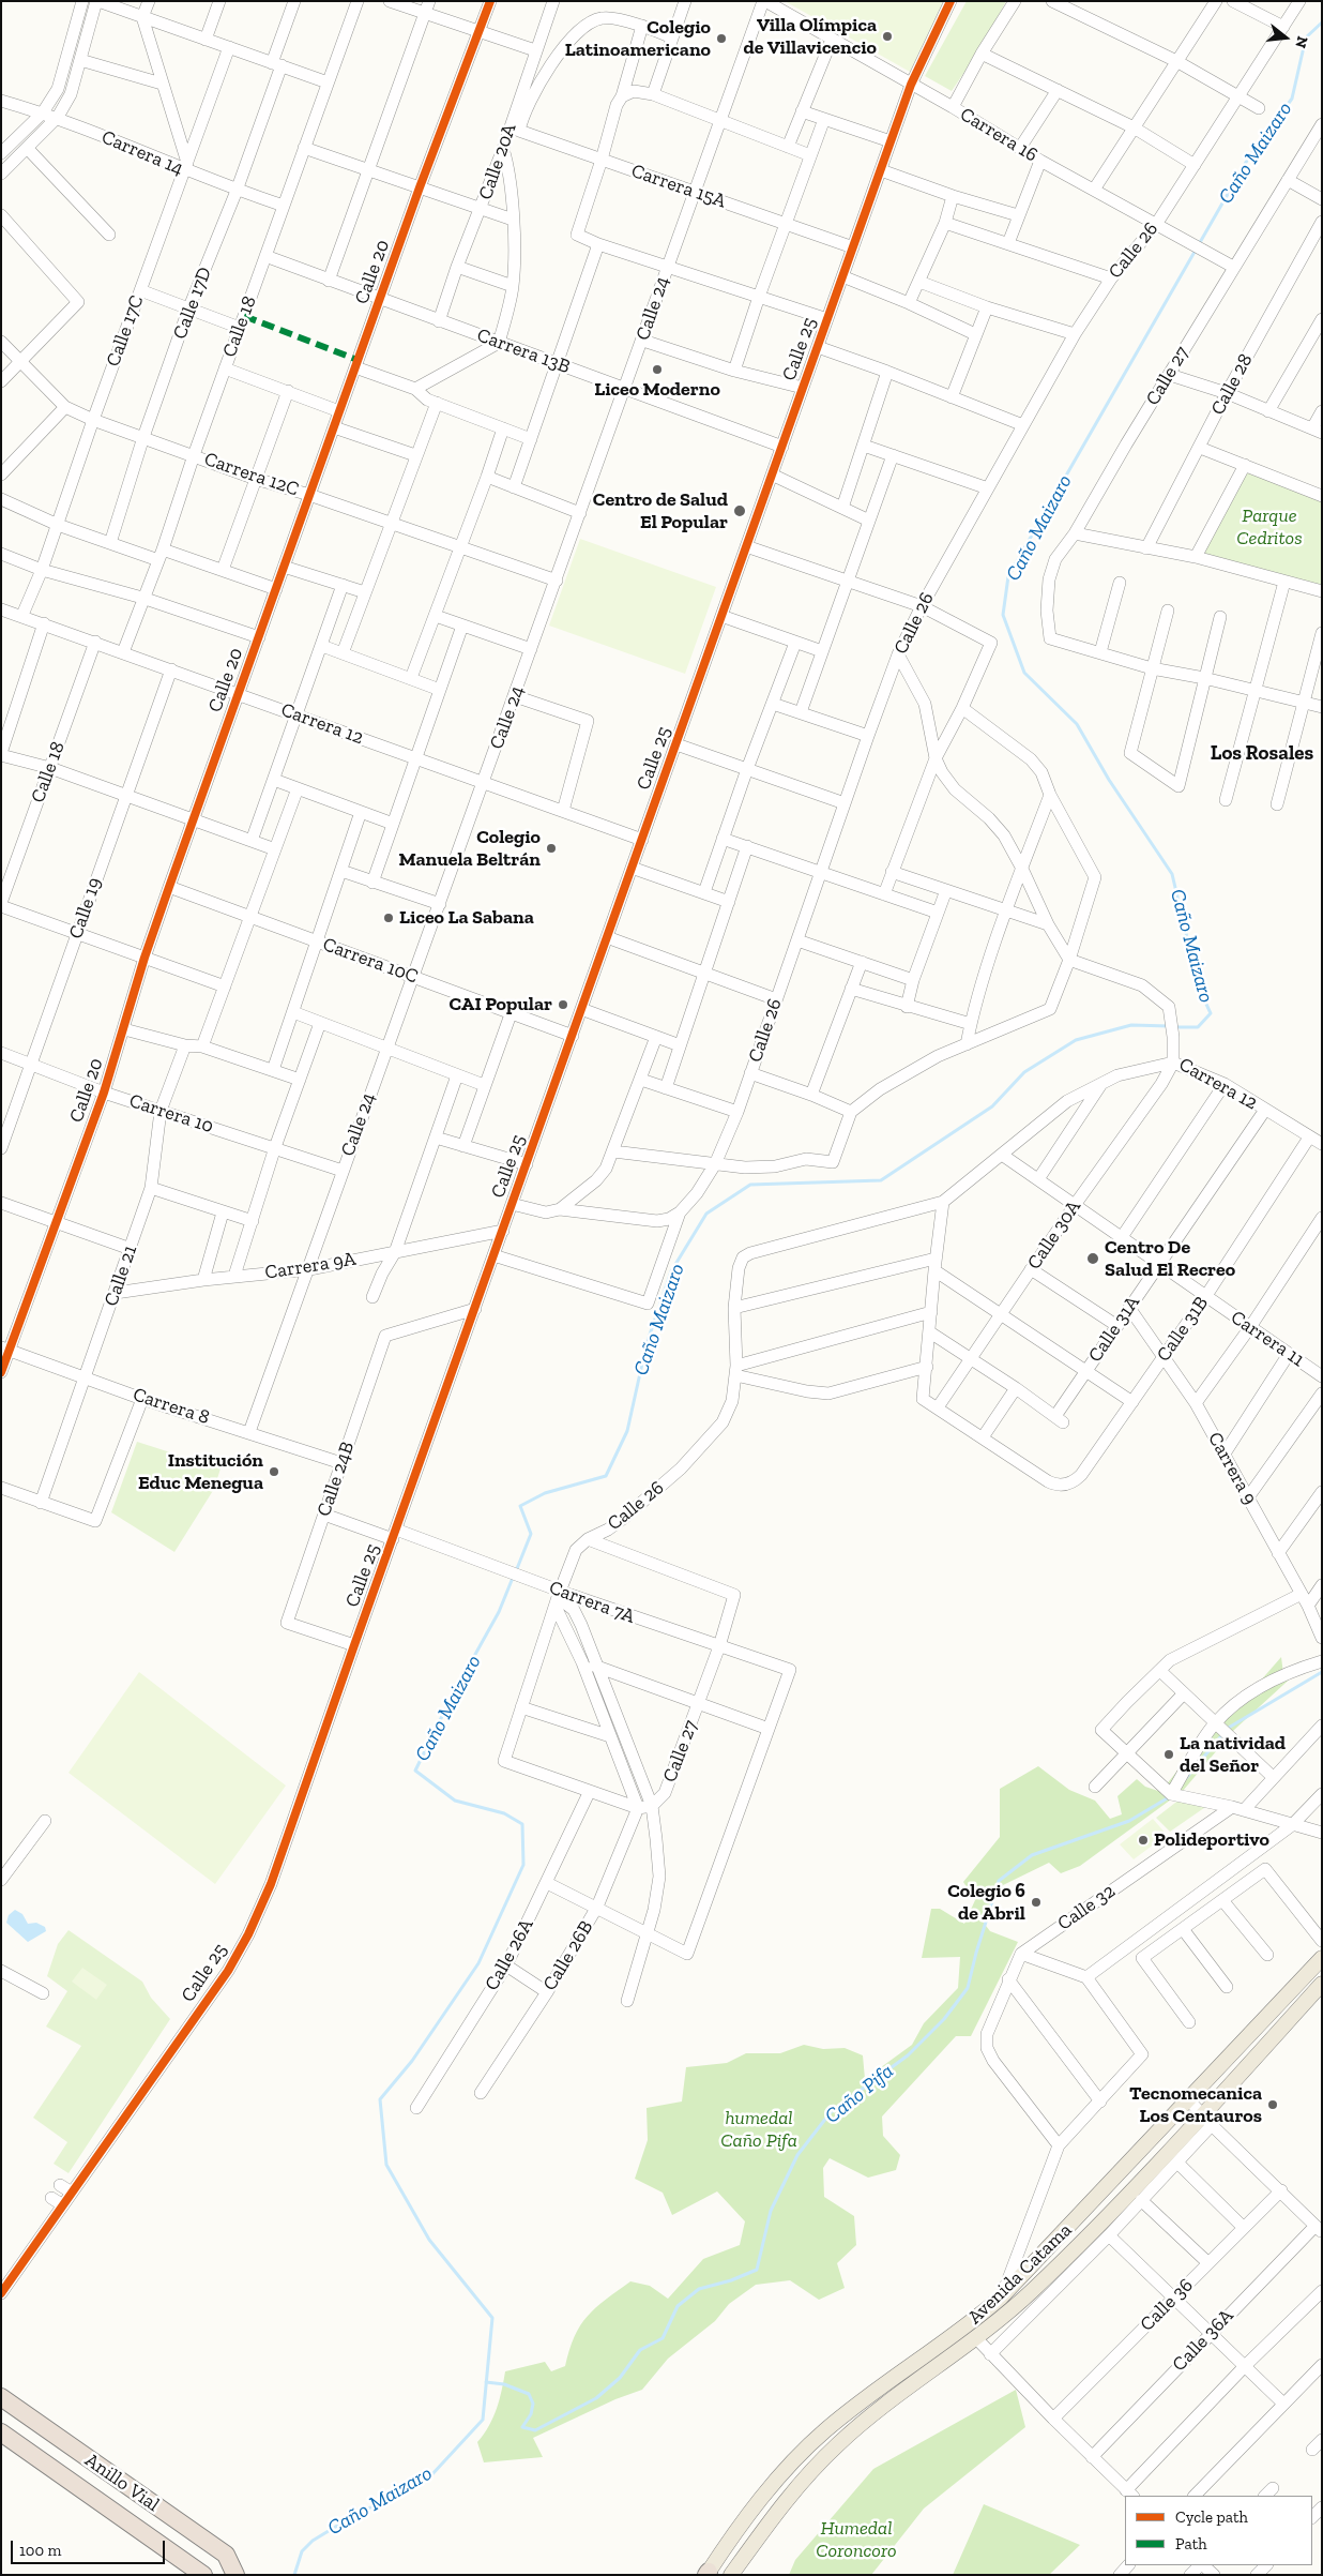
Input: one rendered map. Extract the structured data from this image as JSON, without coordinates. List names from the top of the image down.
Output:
{
  "streets": {
    "highway": ["Anillo Vial"],
    "main road": ["Avenida Catama"],
    "street": [
      "Carrera 16",
      "Carrera 14",
      "Calle 20A",
      "Carrera 15A",
      "Calle 26",
      "Calle 20",
      "Calle 17D",
      "Calle 24",
      "Calle 18",
      "Calle 17C",
      "Calle 25",
      "Carrera 13B",
      "Calle 27",
      "Calle 28",
      "Carrera 12C",
      "Carrera 12",
      "Calle 19",
      "Carrera 10C",
      "Carrera 10",
      "Calle 30A",
      "Carrera 9A",
      "Calle 21",
      "Calle 31A",
      "Calle 31B",
      "Carrera 11",
      "Carrera 8",
      "Carrera 9",
      "Calle 24B",
      "Carrera 7A",
      "Calle 32",
      "Calle 26A",
      "Calle 26B",
      "Calle 36",
      "Calle 36A"
    ]
  },
  "crossings": [
    ["Carrera 16", "Calle 26"],
    ["Carrera 16", "Calle 24"],
    ["Carrera 16", "Calle 25"],
    ["Carrera 16", "Calle 27"],
    ["Carrera 14", "Calle 17D"],
    ["Carrera 14", "Calle 18"],
    ["Carrera 14", "Calle 17C"],
    ["Calle 20A", "Carrera 13B"],
    ["Carrera 15A", "Calle 24"],
    ["Carrera 15A", "Calle 25"],
    ["Calle 26", "Calle 25"],
    ["Calle 26", "Calle 27"],
    ["Calle 26", "Carrera 7A"],
    ["Calle 26", "Calle 26A"],
    ["Calle 20", "Carrera 13B"],
    ["Calle 20", "Carrera 12C"],
    ["Calle 20", "Carrera 12"],
    ["Calle 20", "Carrera 10C"],
    ["Calle 20", "Carrera 10"],
    ["Calle 20", "Carrera 8"],
    ["Calle 17D", "Carrera 12C"],
    ["Calle 24", "Carrera 13B"],
    ["Calle 24", "Carrera 12C"],
    ["Calle 24", "Carrera 12"],
    ["Calle 24", "Carrera 10C"],
    ["Calle 24", "Carrera 10"],
    ["Calle 24", "Carrera 9A"],
    ["Calle 24", "Carrera 8"],
    ["Calle 18", "Carrera 13B"],
    ["Calle 18", "Carrera 12C"],
    ["Calle 18", "Carrera 12"],
    ["Calle 17C", "Carrera 12C"],
    ["Calle 17C", "Carrera 12"],
    ["Calle 25", "Carrera 13B"],
    ["Calle 25", "Carrera 12"],
    ["Calle 25", "Carrera 10C"],
    ["Calle 25", "Carrera 9A"],
    ["Calle 25", "Calle 24B"],
    ["Calle 25", "Carrera 7A"],
    ["Calle 27", "Carrera 7A"],
    ["Carrera 12", "Calle 19"],
    ["Carrera 12", "Calle 30A"],
    ["Carrera 12", "Calle 31A"],
    ["Carrera 12", "Calle 31B"],
    ["Calle 19", "Carrera 10"],
    ["Carrera 10", "Calle 21"],
    ["Calle 30A", "Carrera 11"],
    ["Carrera 9A", "Calle 21"],
    ["Calle 21", "Carrera 8"],
    ["Calle 31A", "Carrera 11"],
    ["Calle 31A", "Carrera 9"],
    ["Calle 31B", "Carrera 11"],
    ["Calle 31B", "Carrera 9"],
    ["Carrera 8", "Calle 24B"],
    ["Calle 24B", "Carrera 7A"]
  ],
  "districts": ["Los Rosales"],
  "water": ["Caño Maizaro", "Caño Pifa"],
  "parks": ["Parque Cedritos", "humedal Caño Pifa", "Humedal Coroncoro"],
  "places": [
    "Villa Olímpica de Villavicencio",
    "Colegio Latinoamericano",
    "Liceo Moderno",
    "Centro de Salud El Popular",
    "Colegio Manuela Beltrán",
    "Liceo La Sabana",
    "CAI Popular",
    "Centro De Salud El Recreo",
    "Institución Educ Menegua",
    "La natividad del Señor",
    "Polideportivo",
    "Colegio 6 de Abril",
    "Tecnomecanica Los Centauros"
  ],
  "legend": ["Cycle path", "Path"],
  "scale_bar": "100 m",
  "north": "right"
}
